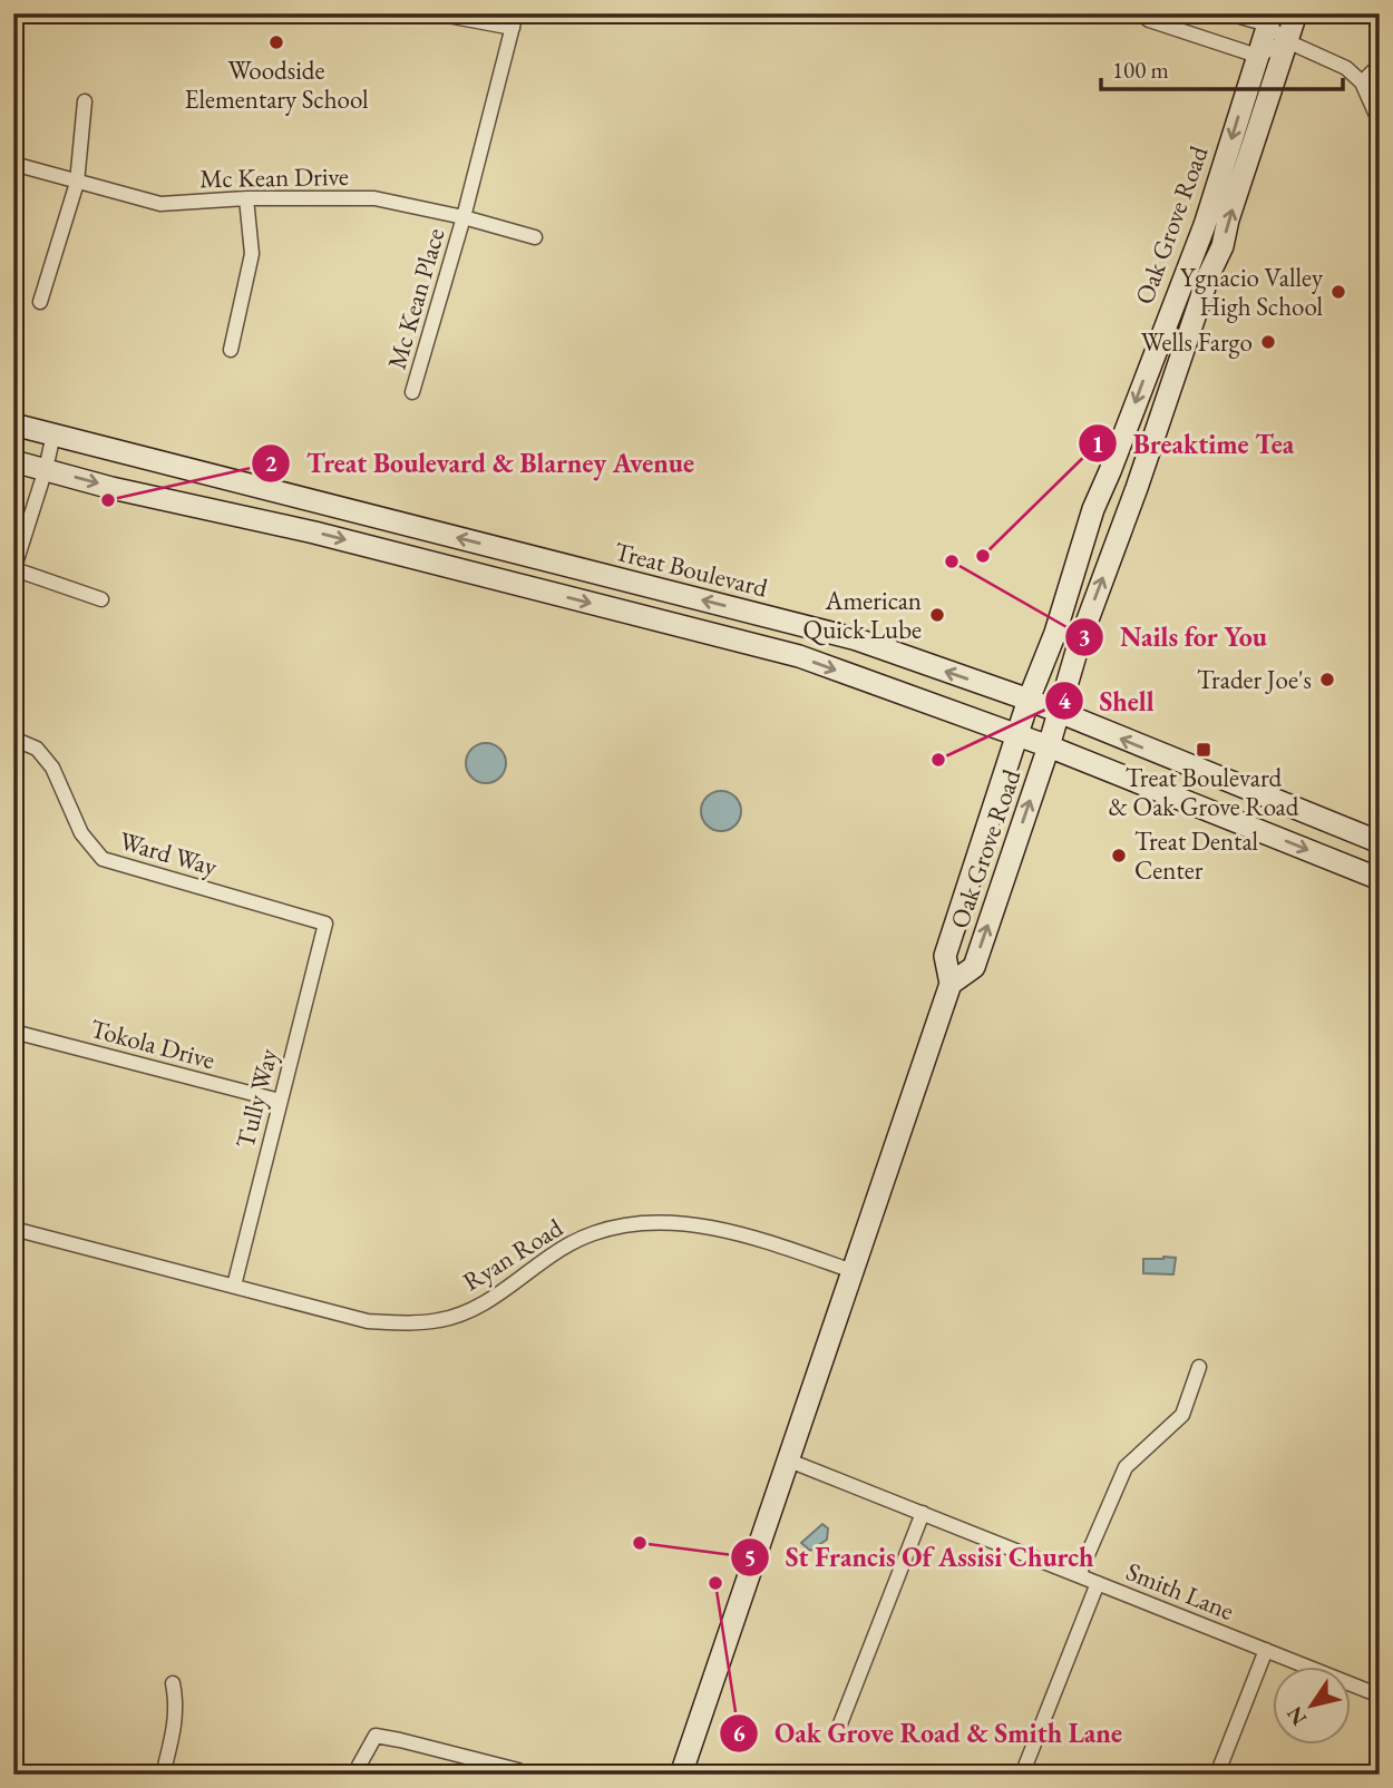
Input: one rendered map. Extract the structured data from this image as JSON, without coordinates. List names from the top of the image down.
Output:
{
  "streets": {
    "main road": ["Oak Grove Road", "Treat Boulevard"],
    "street": [
      "Mc Kean Drive",
      "Mc Kean Place",
      "Ward Way",
      "Tokola Drive",
      "Tully Way",
      "Ryan Road",
      "Smith Lane"
    ]
  },
  "crossings": [
    ["Mc Kean Drive", "Mc Kean Place"],
    ["Oak Grove Road", "Treat Boulevard"],
    ["Oak Grove Road", "Ryan Road"],
    ["Oak Grove Road", "Smith Lane"],
    ["Ward Way", "Tully Way"],
    ["Tokola Drive", "Tully Way"],
    ["Tully Way", "Ryan Road"]
  ],
  "places": {
    "other": [
      "Woodside Elementary School",
      "Ygnacio Valley High School",
      "Wells Fargo",
      "Treat Boulevard & Blarney Avenue",
      "Breaktime Tea",
      "Nails for You",
      "American Quick Lube",
      "Trader Joe's",
      "Shell",
      "Treat Dental Center",
      "St Francis Of Assisi Church",
      "Oak Grove Road & Smith Lane"
    ],
    "transit": ["Treat Boulevard & Oak Grove Road"]
  },
  "scale_bar": "100 m",
  "north": "bottom left"
}
